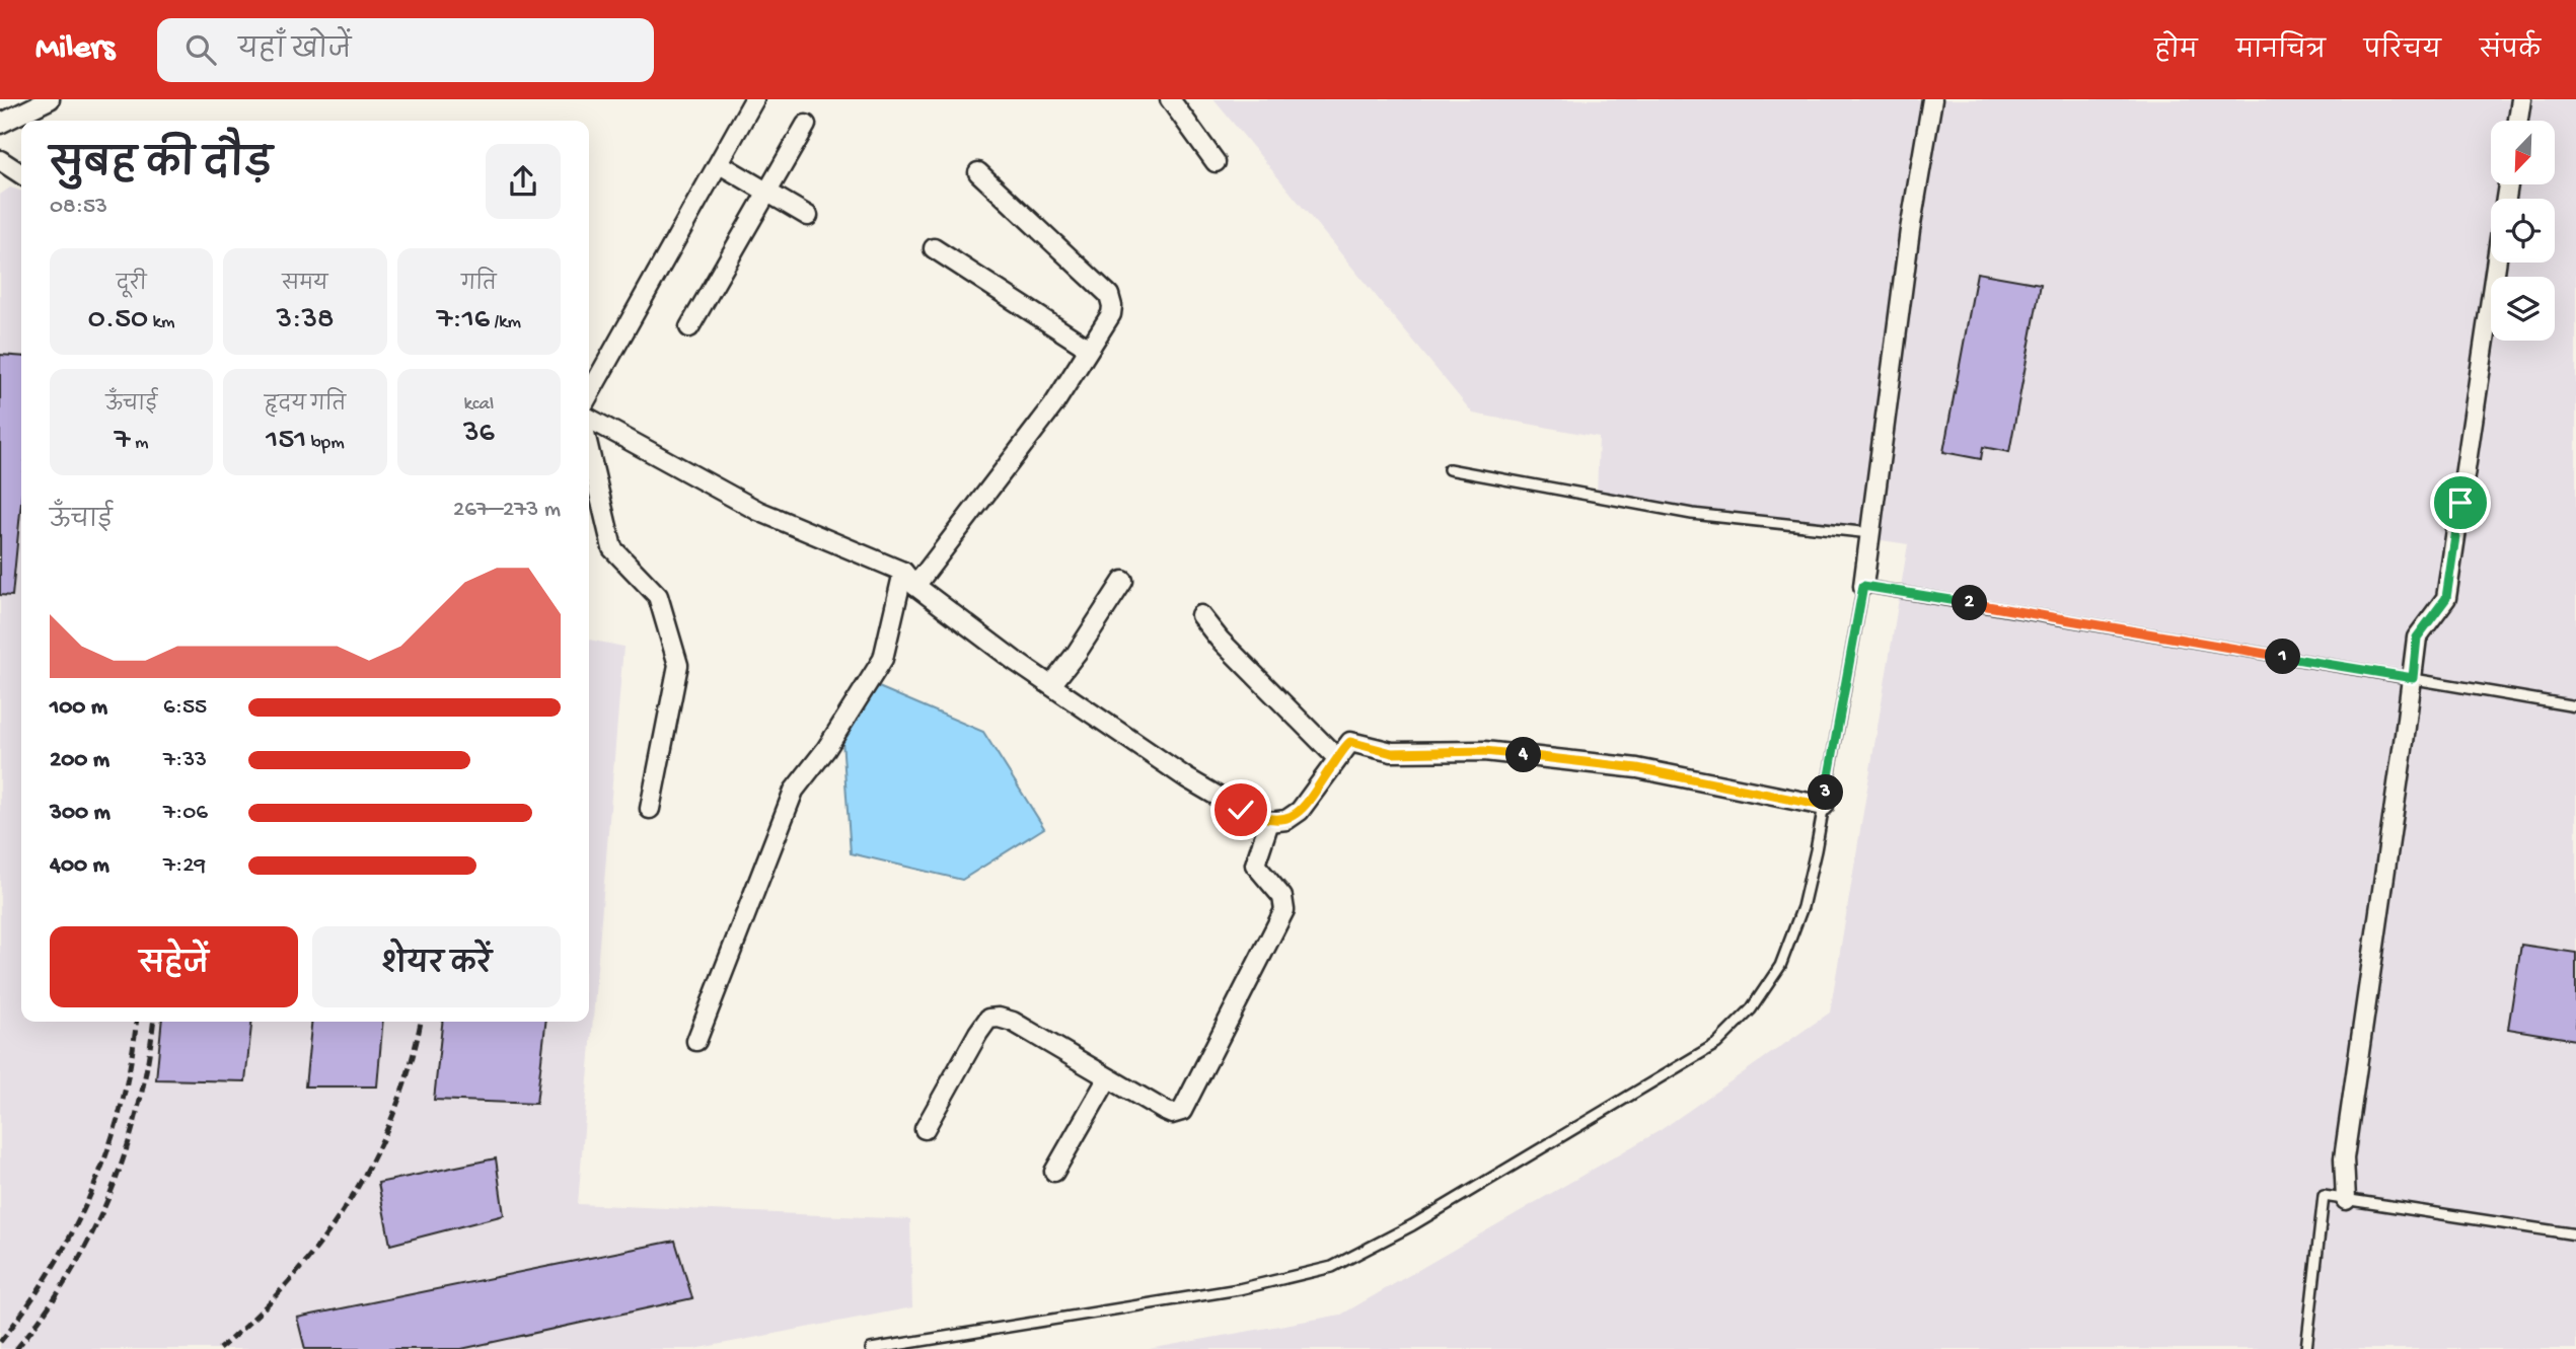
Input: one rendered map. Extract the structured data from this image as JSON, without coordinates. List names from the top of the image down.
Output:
{
  "north": "bottom left",
  "page": {
    "header": "Milers",
    "search": "यहाँ खोजें",
    "nav": [
      "होम",
      "मानचित्र",
      "परिचय",
      "संपर्क"
    ],
    "heading": ["सुबह की दौड़", "08:53"],
    "stats": [
      ["दूरी", "0.50 km"],
      ["समय", "3:38"],
      ["गति", "7:16 /km"],
      ["ऊँचाई", "7 m"],
      ["हृदय गति", "151 bpm"],
      ["kcal", "36"]
    ],
    "chart": ["ऊँचाई", "267–273 m"],
    "pins": [
      "2",
      "1",
      "4",
      "3"
    ],
    "list": [
      {
        "name": "100 m",
        "note": "6:55"
      },
      {
        "name": "200 m",
        "note": "7:33"
      },
      {
        "name": "300 m",
        "note": "7:06"
      },
      {
        "name": "400 m",
        "note": "7:29"
      }
    ],
    "buttons": ["सहेजें", "शेयर करें"]
  }
}
